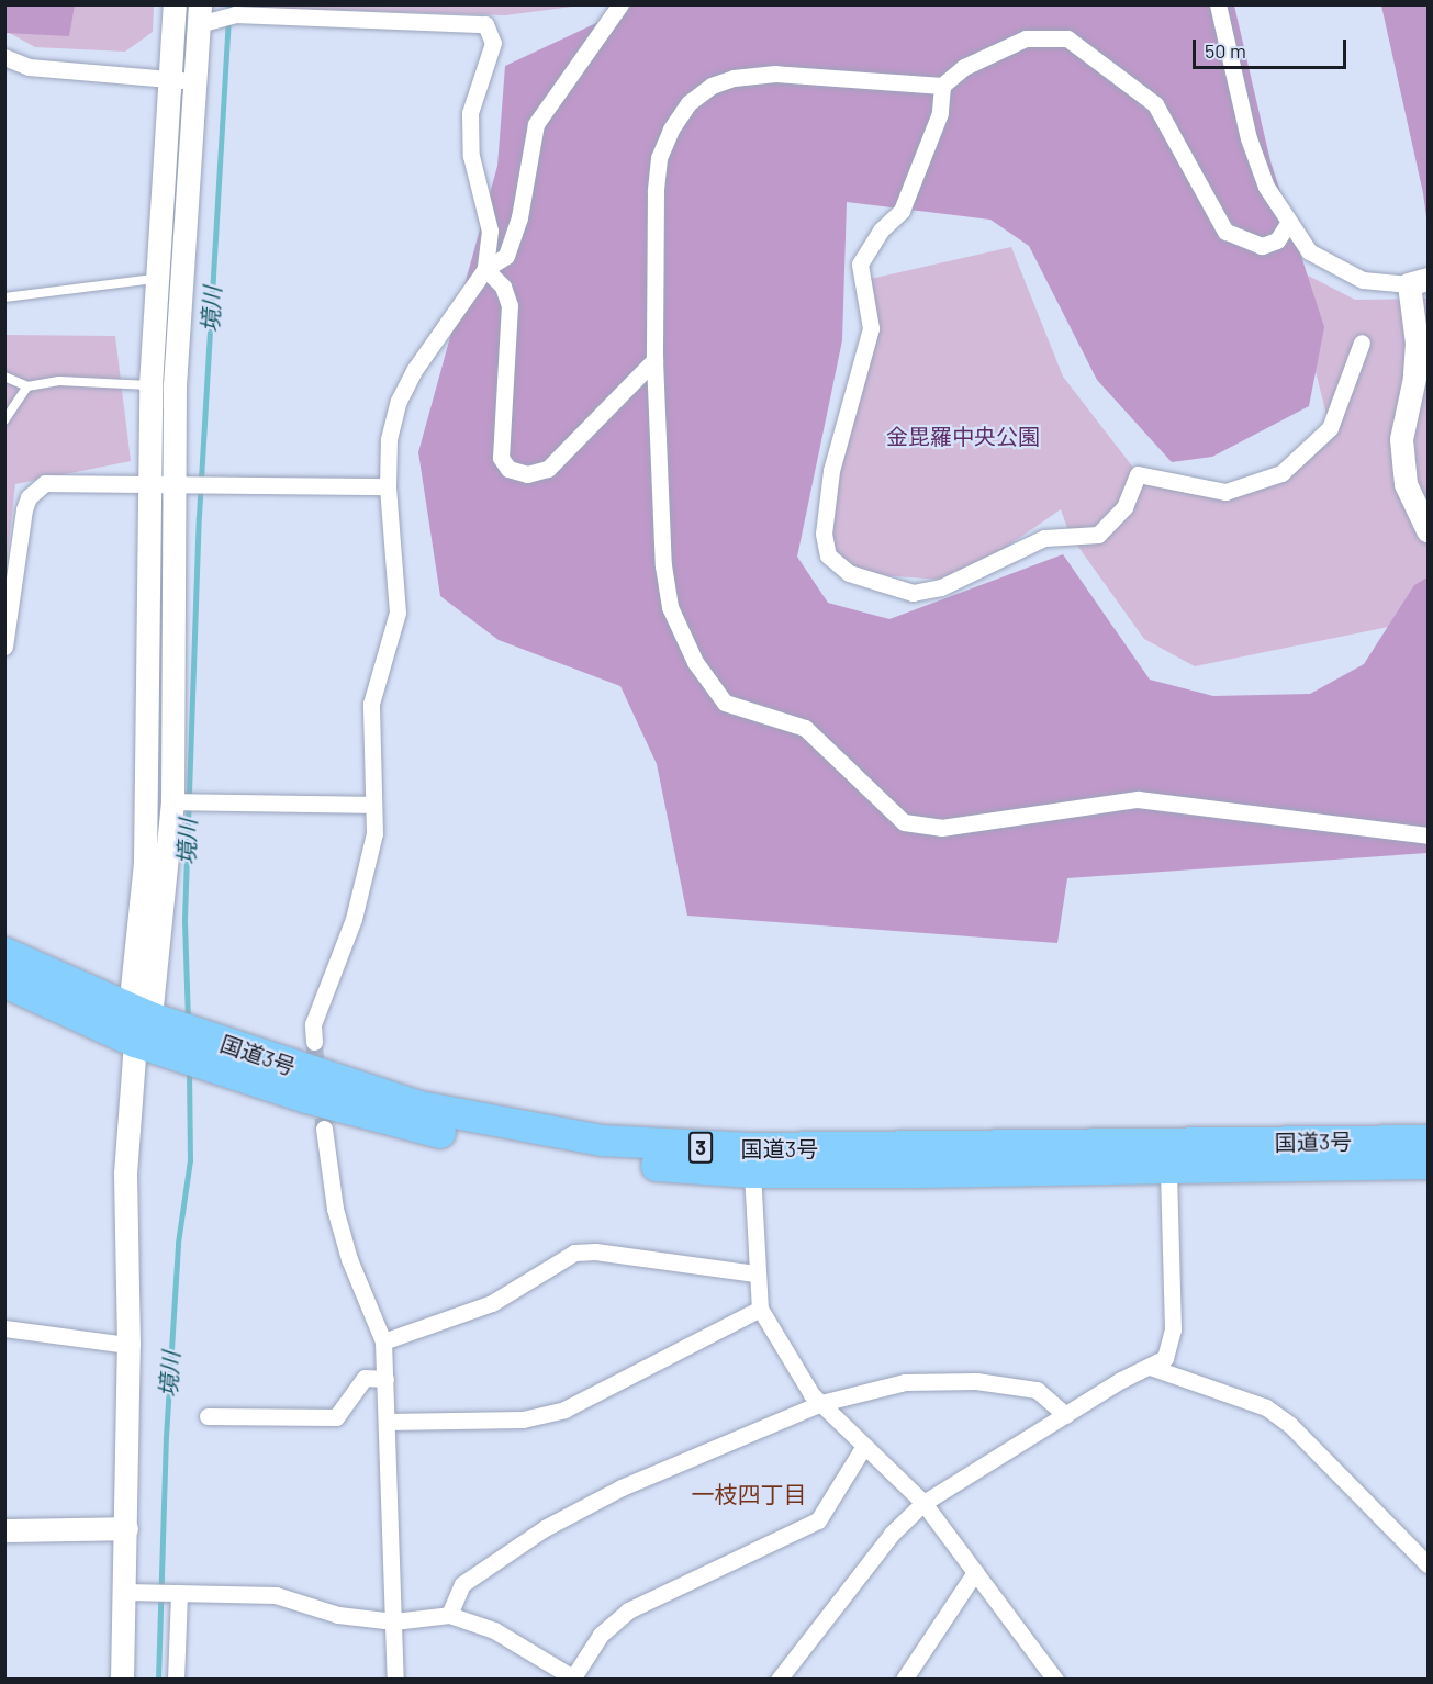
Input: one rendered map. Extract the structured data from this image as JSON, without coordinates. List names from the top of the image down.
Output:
{
  "streets": {
    "highway": ["国道3号", "3"]
  },
  "districts": ["一枝四丁目"],
  "water": ["境川"],
  "parks": ["金毘羅中央公園"],
  "scale_bar": "50 m"
}
